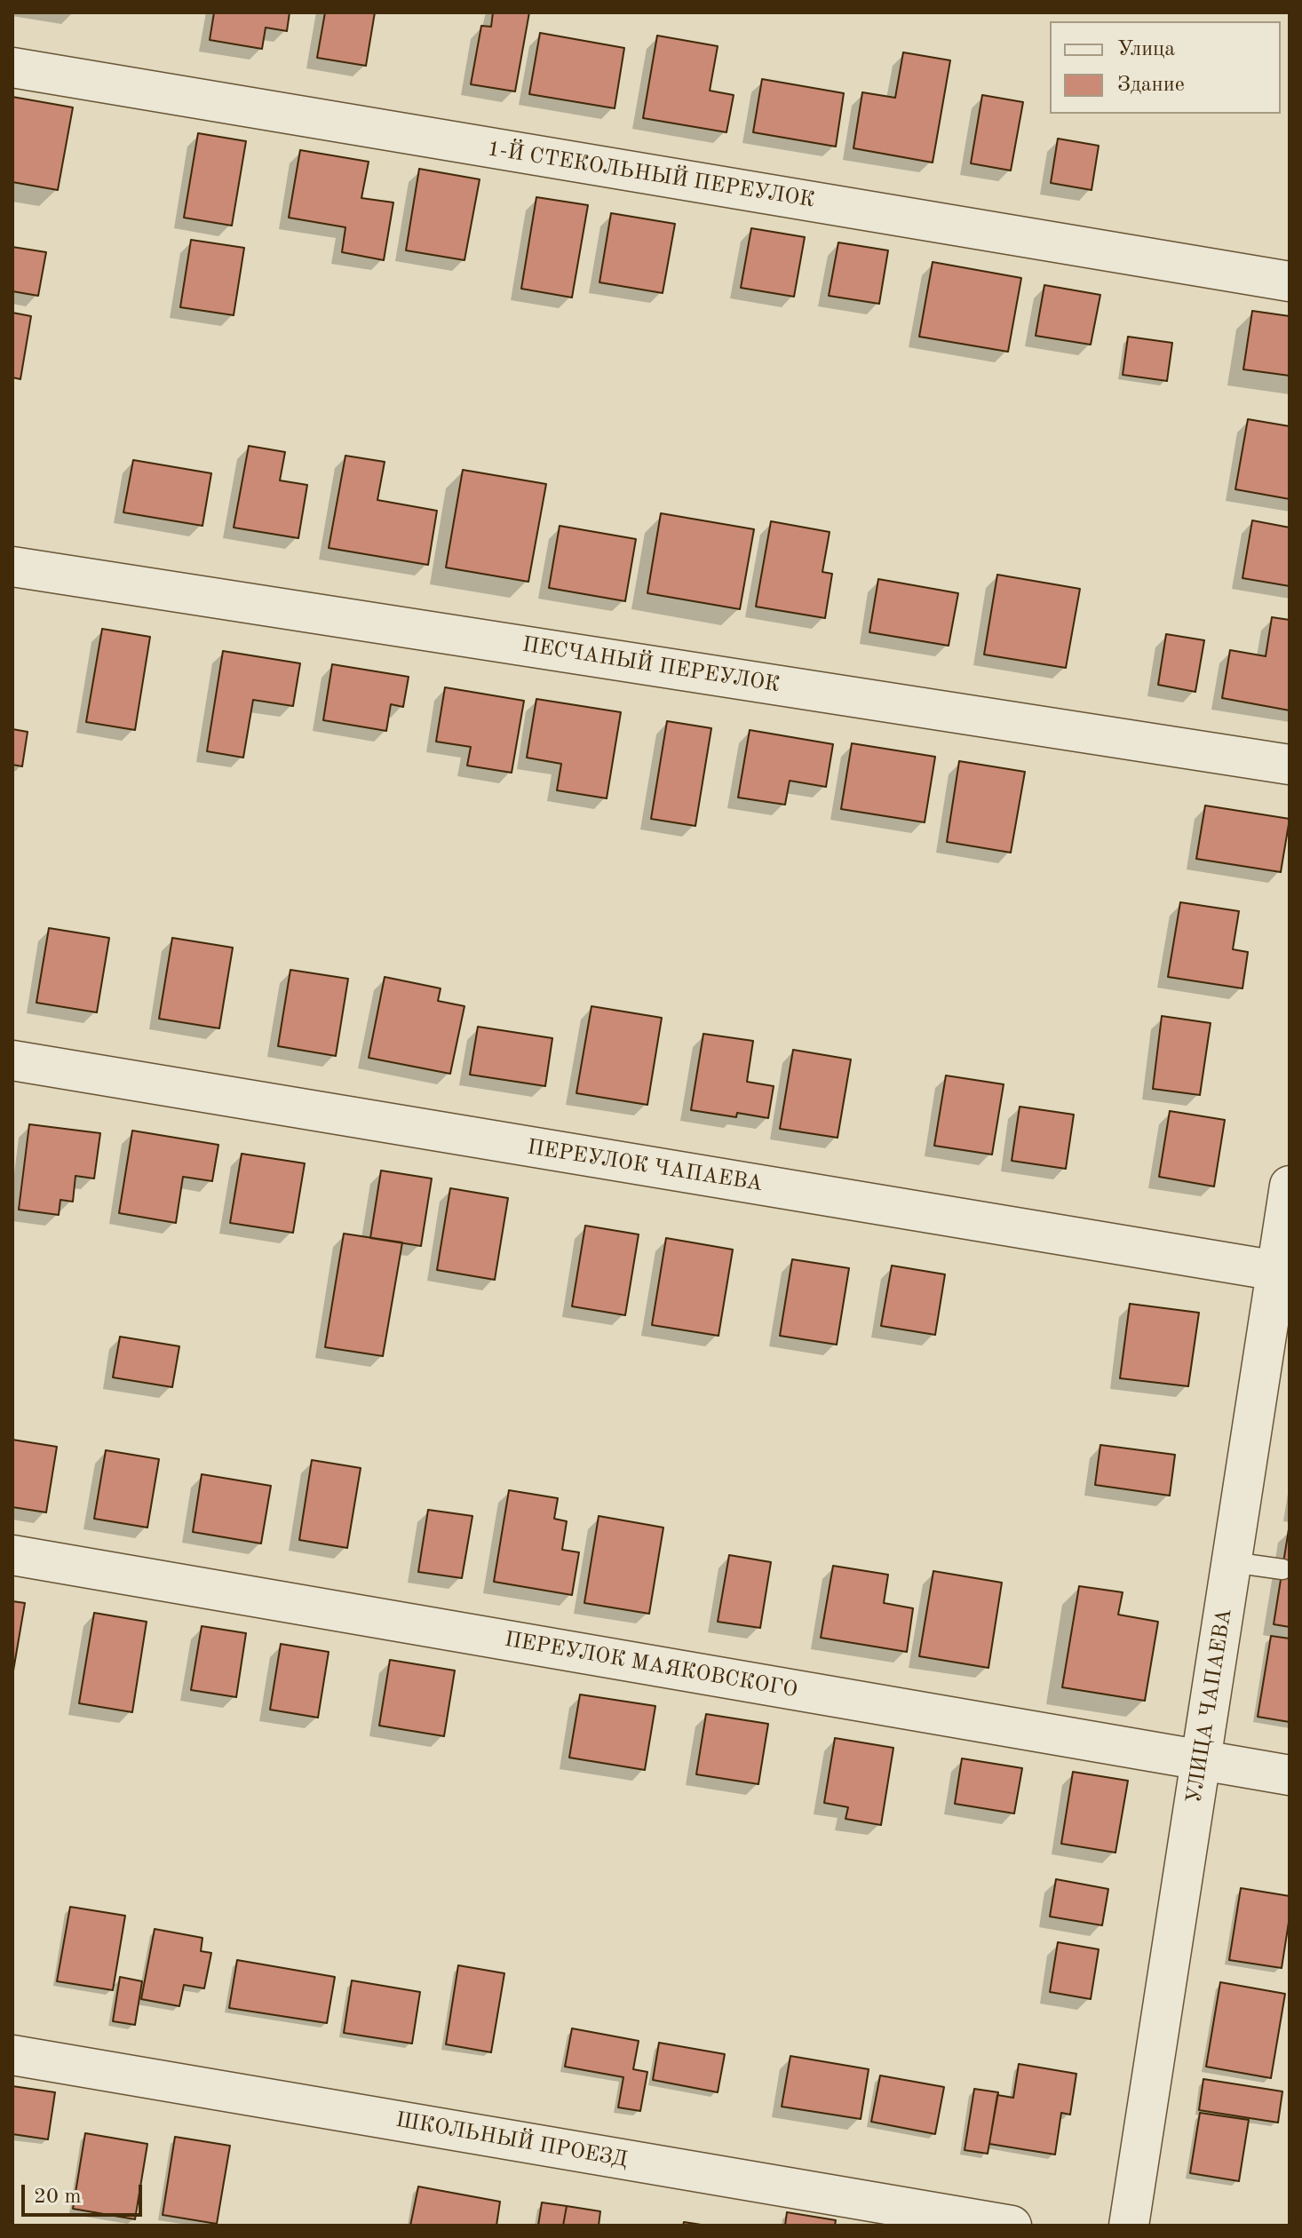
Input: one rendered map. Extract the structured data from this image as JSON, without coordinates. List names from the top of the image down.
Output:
{
  "streets": {
    "street": [
      "1-Й СТЕКОЛЬНЫЙ ПЕРЕУЛОК",
      "ПЕСЧАНЫЙ ПЕРЕУЛОК",
      "ПЕРЕУЛОК ЧАПАЕВА",
      "ПЕРЕУЛОК МАЯКОВСКОГО",
      "УЛИЦА ЧАПАЕВА",
      "ШКОЛЬНЫЙ ПРОЕЗД"
    ]
  },
  "crossings": [
    ["ПЕРЕУЛОК ЧАПАЕВА", "УЛИЦА ЧАПАЕВА"],
    ["ПЕРЕУЛОК МАЯКОВСКОГО", "УЛИЦА ЧАПАЕВА"]
  ],
  "legend": ["Улица", "Здание"],
  "scale_bar": "20 m"
}
